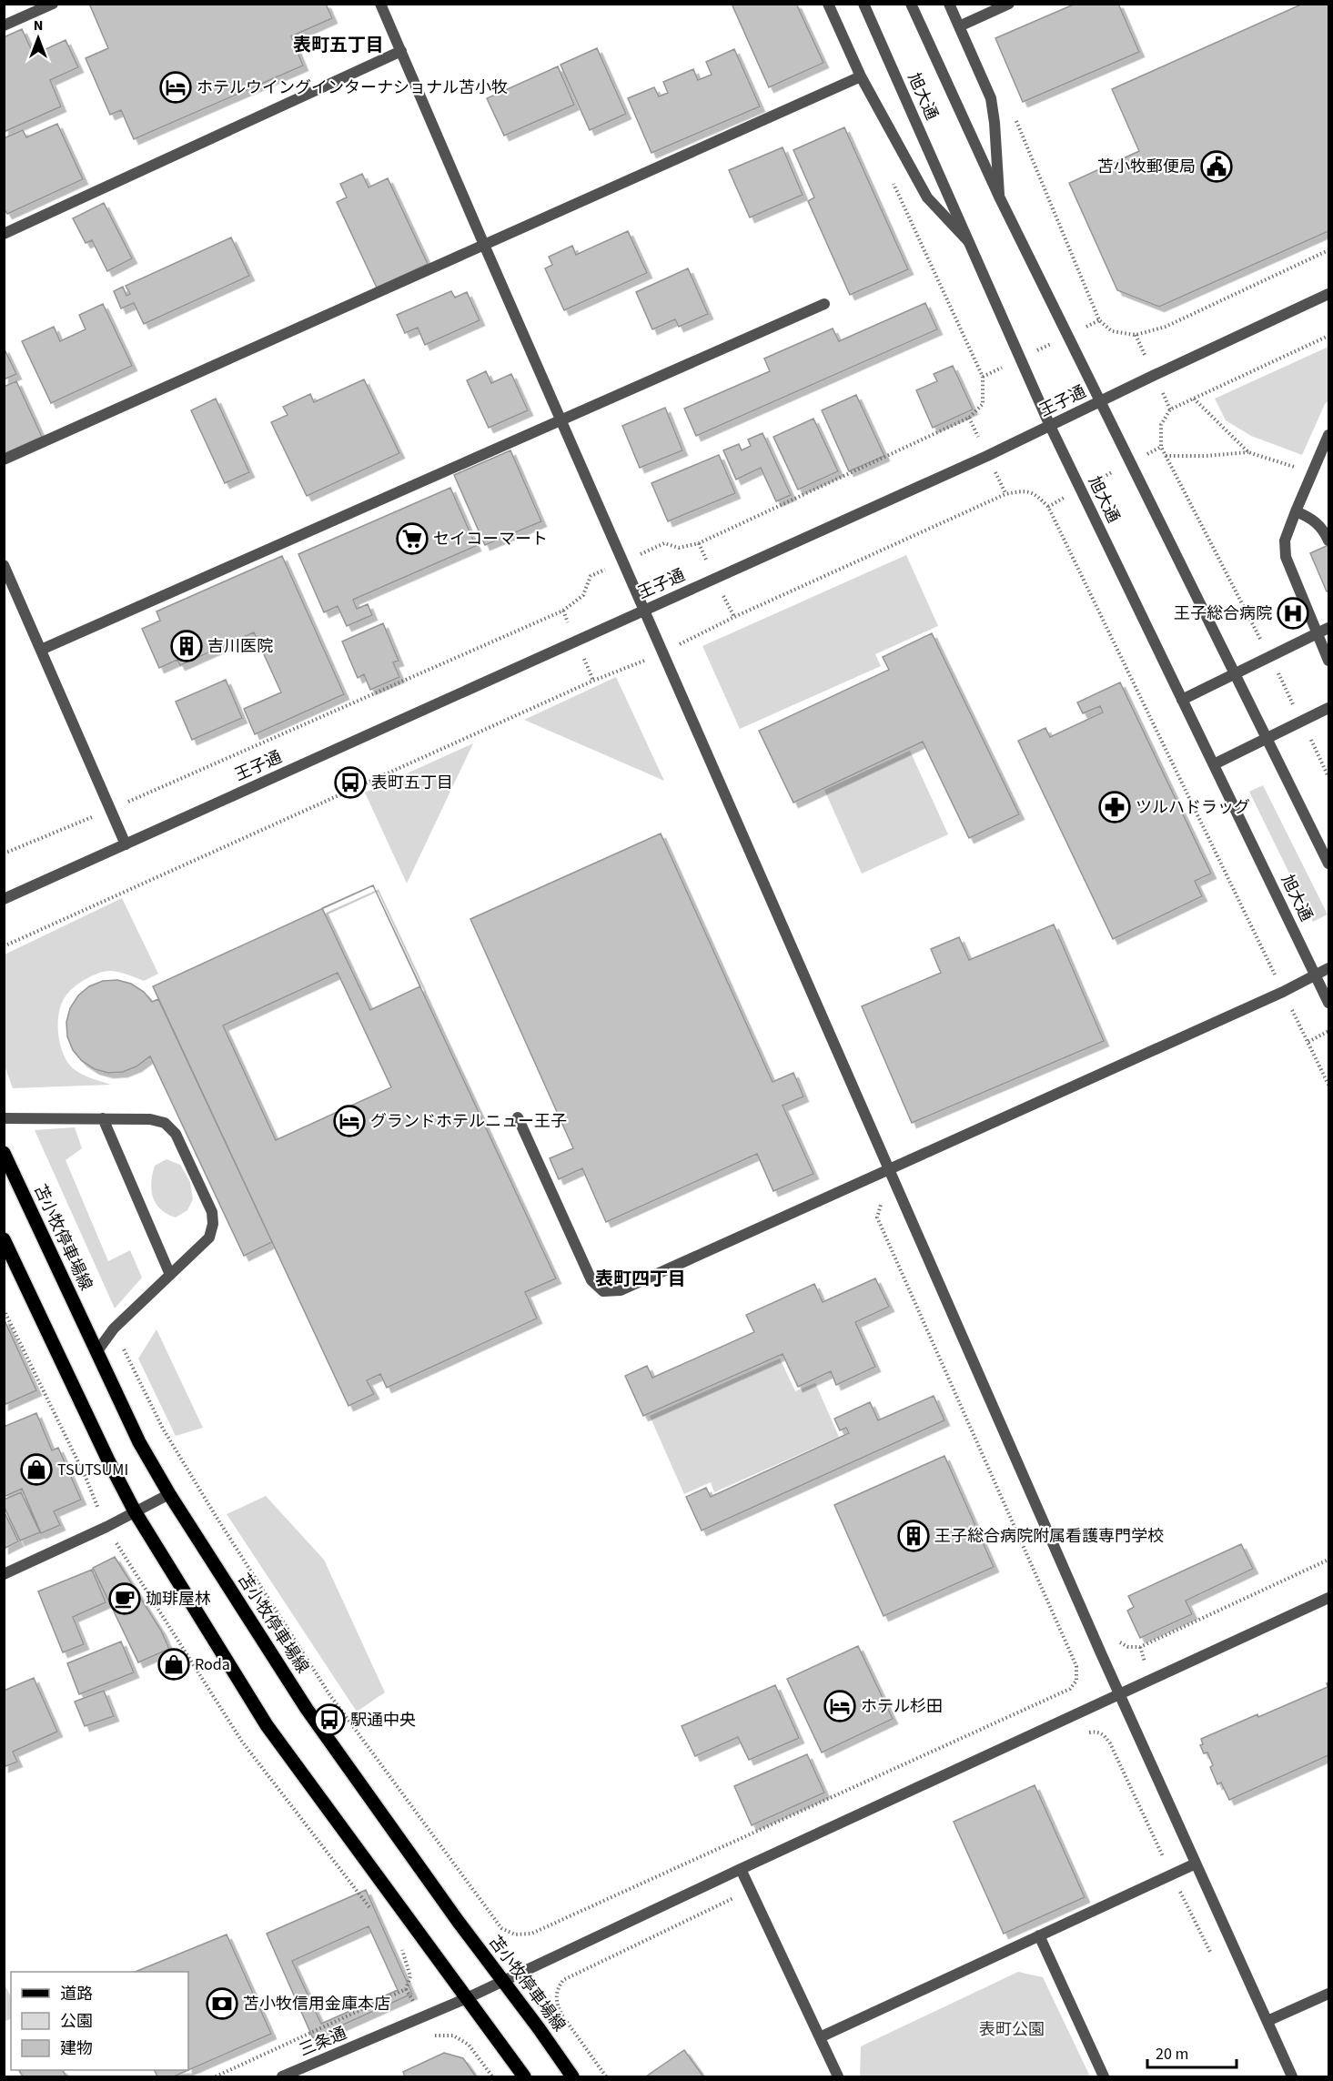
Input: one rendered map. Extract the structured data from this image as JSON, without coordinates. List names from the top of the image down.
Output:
{
  "streets": {
    "main road": ["苫小牧停車場線"],
    "street": ["旭大通", "王子通", "三条通"]
  },
  "crossings": [
    ["旭大通", "王子通"],
    ["苫小牧停車場線", "三条通"]
  ],
  "districts": ["表町五丁目", "表町四丁目"],
  "parks": ["表町公園"],
  "places": {
    "hotel": ["ホテルウイングインターナショナル苫小牧", "グランドホテルニュー王子", "ホテル杉田"],
    "public building": ["苫小牧郵便局"],
    "supermarket": ["セイコーマート"],
    "hospital": ["王子総合病院"],
    "building": ["吉川医院", "王子総合病院附属看護専門学校"],
    "bus stop": ["表町五丁目", "駅通中央"],
    "pharmacy": ["ツルハドラッグ"],
    "shop": ["TSUTSUMI", "Roda"],
    "cafe": ["珈琲屋林"],
    "bank": ["苫小牧信用金庫本店"]
  },
  "legend": ["道路", "公園", "建物"],
  "scale_bar": "20 m",
  "north": "top"
}
